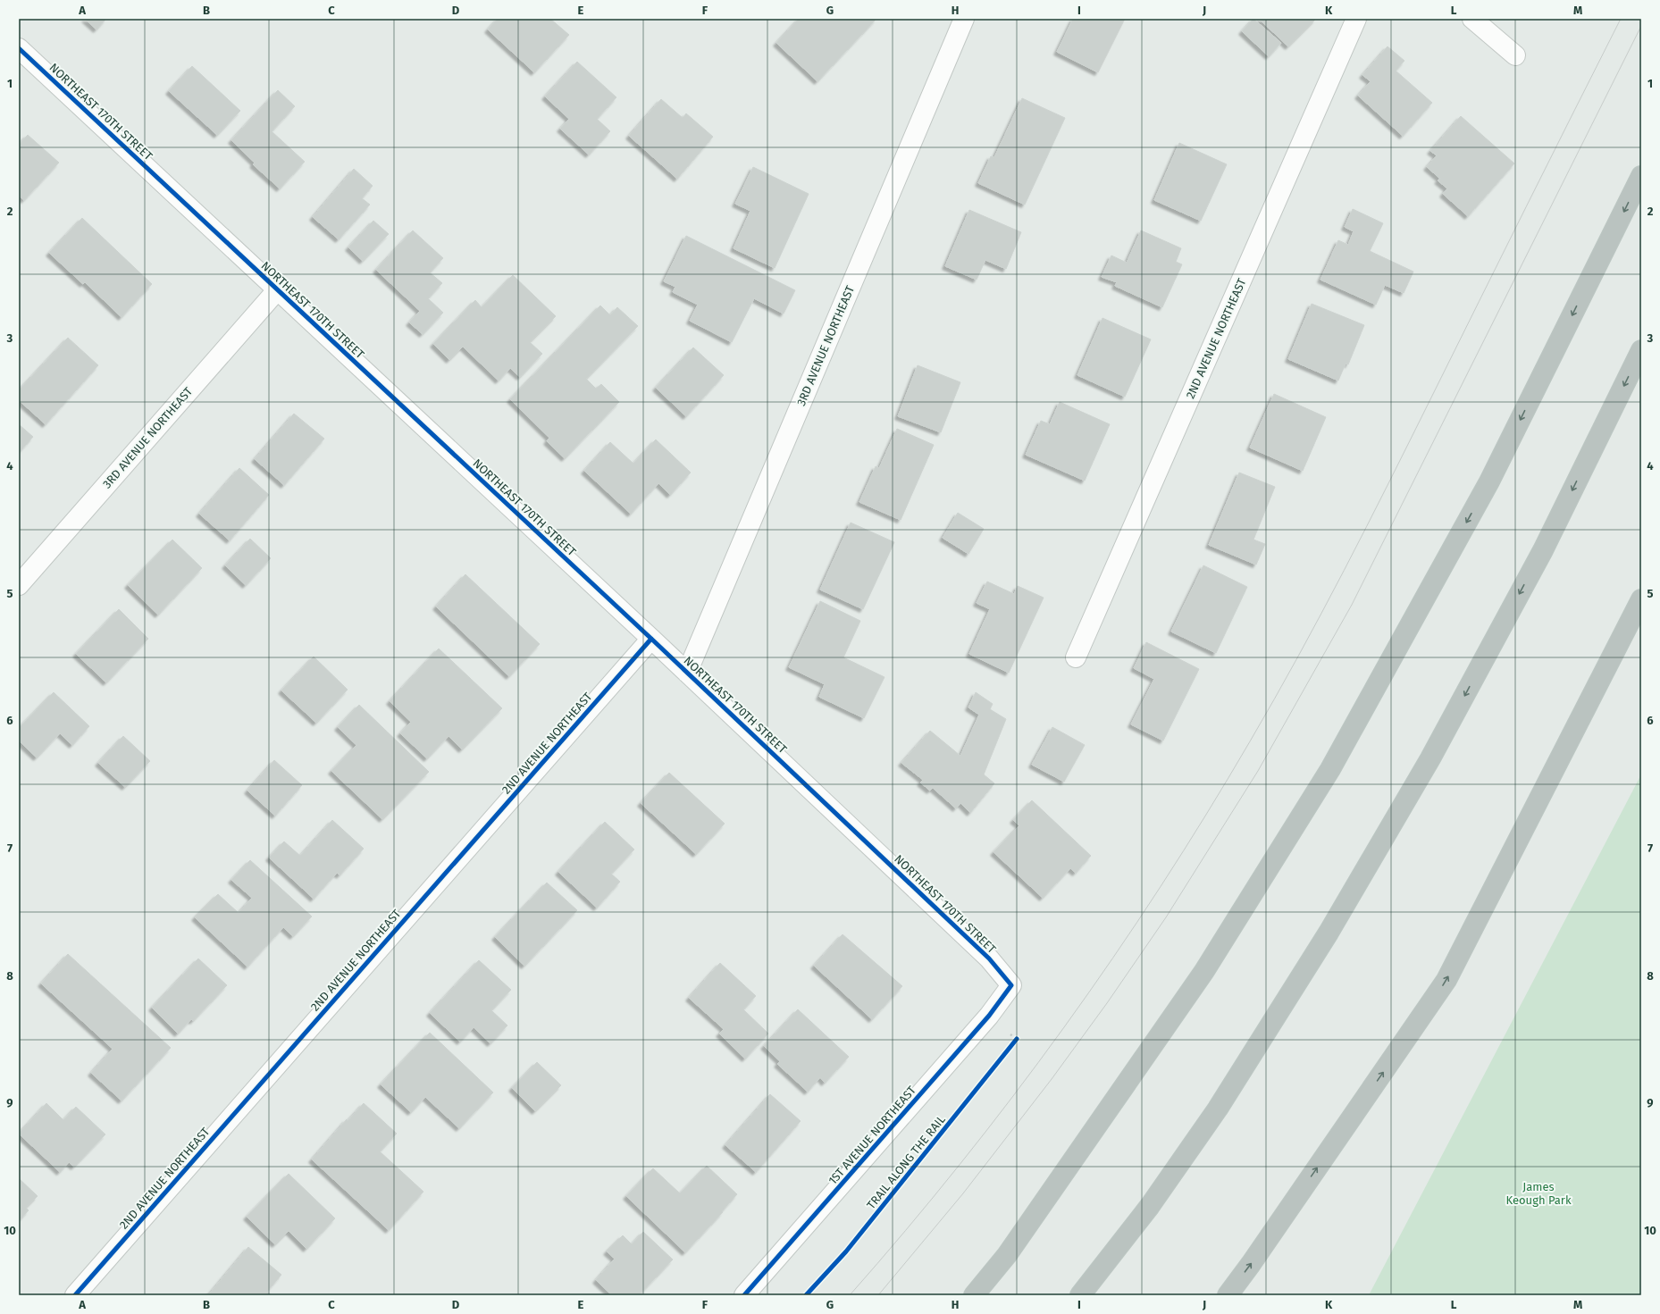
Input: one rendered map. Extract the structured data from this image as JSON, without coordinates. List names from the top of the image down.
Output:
{
  "streets": {
    "street": [
      "NORTHEAST 170TH STREET",
      "2ND AVENUE NORTHEAST",
      "3RD AVENUE NORTHEAST",
      "1ST AVENUE NORTHEAST"
    ],
    "cycle path": ["TRAIL ALONG THE RAIL"]
  },
  "crossings": [
    ["NORTHEAST 170TH STREET", "2ND AVENUE NORTHEAST"],
    ["NORTHEAST 170TH STREET", "3RD AVENUE NORTHEAST"],
    ["NORTHEAST 170TH STREET", "1ST AVENUE NORTHEAST"]
  ],
  "parks": ["James Keough Park"],
  "grid": {
    "columns": [
      "A",
      "B",
      "C",
      "D",
      "E",
      "F",
      "G",
      "H",
      "I",
      "J",
      "K",
      "L",
      "M"
    ],
    "rows": [
      "1",
      "2",
      "3",
      "4",
      "5",
      "6",
      "7",
      "8",
      "9",
      "10"
    ]
  }
}
